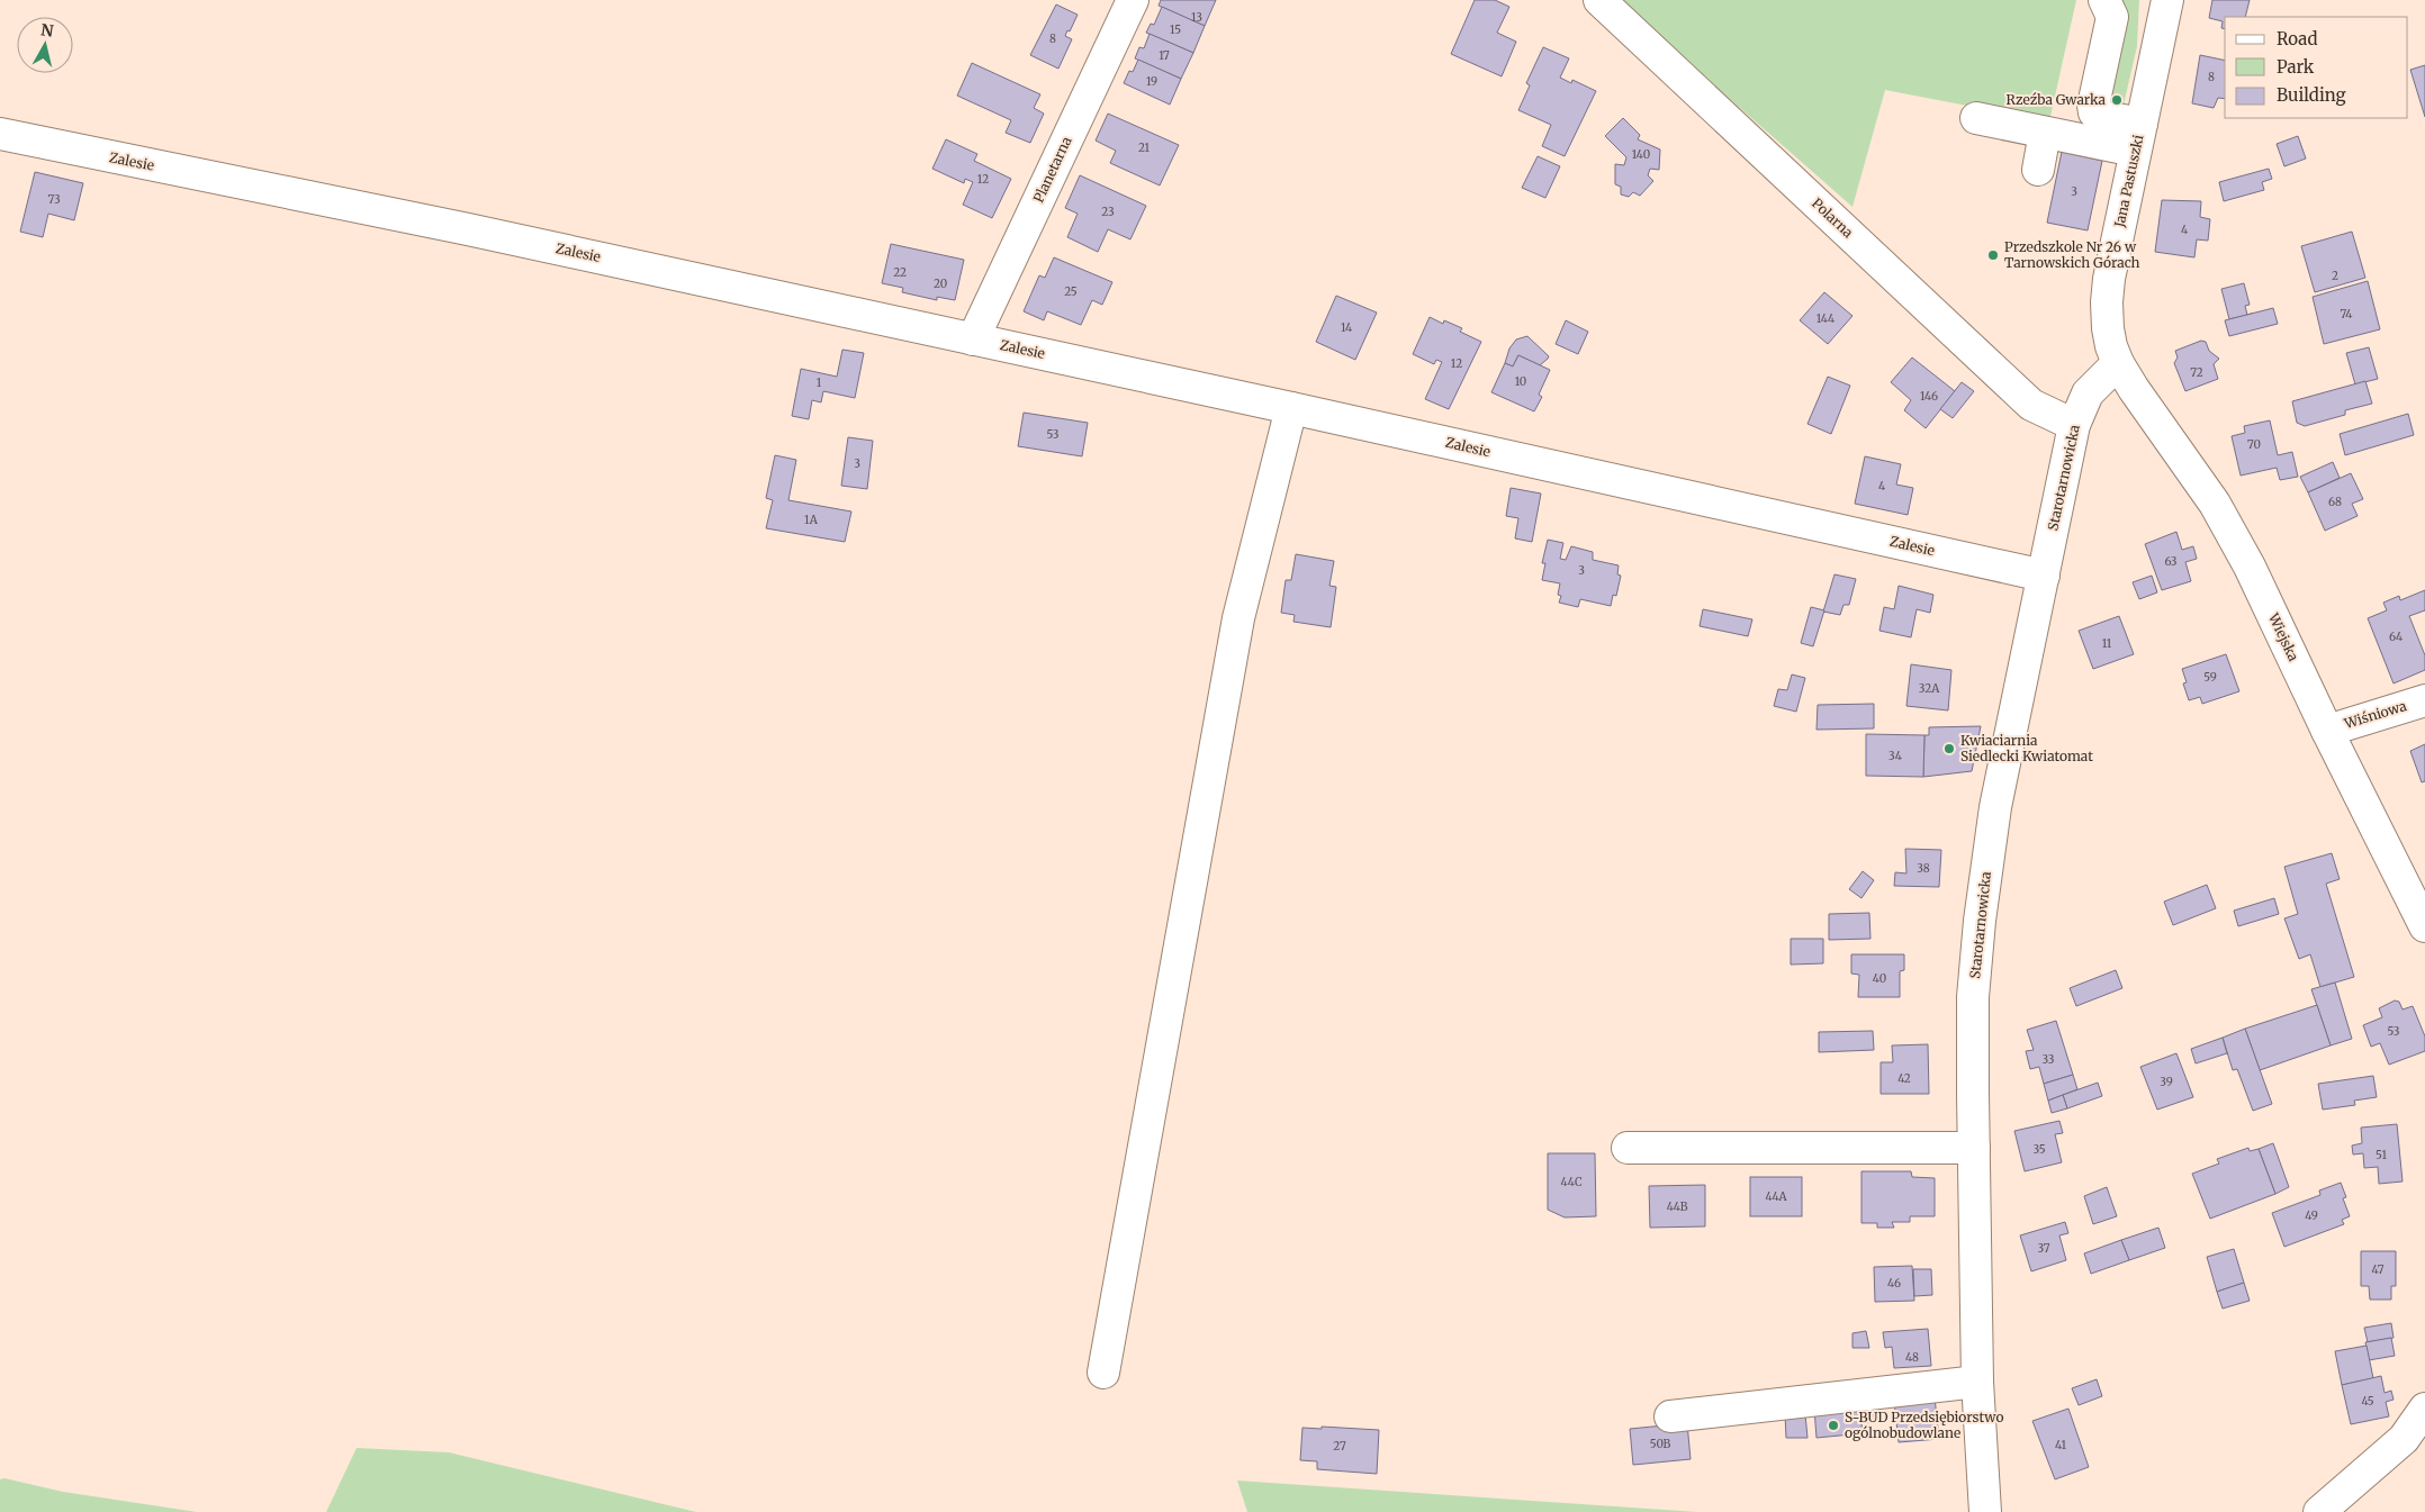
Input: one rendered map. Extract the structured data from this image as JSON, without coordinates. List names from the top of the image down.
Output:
{
  "streets": {
    "street": [
      "Zalesie",
      "Planetarna",
      "Jana Pastuszki",
      "Polarna",
      "Starotarnowicka",
      "Wiejska",
      "Wiśniowa"
    ]
  },
  "crossings": [
    ["Zalesie", "Planetarna"],
    ["Zalesie", "Starotarnowicka"],
    ["Jana Pastuszki", "Starotarnowicka"],
    ["Jana Pastuszki", "Wiejska"],
    ["Polarna", "Starotarnowicka"],
    ["Starotarnowicka", "Wiejska"],
    ["Wiejska", "Wiśniowa"]
  ],
  "places": [
    "Rzeźba Gwarka",
    "Przedszkole Nr 26 w Tarnowskich Górach",
    "Kwiaciarnia Siedlecki Kwiatomat",
    "S-BUD Przedsiębiorstwo ogólnobudowlane"
  ],
  "house_numbers": [
    "13",
    "15",
    "8",
    "17",
    "8",
    "19",
    "21",
    "140",
    "12",
    "3",
    "73",
    "23",
    "4",
    "22",
    "2",
    "20",
    "25",
    "74",
    "144",
    "14",
    "12",
    "72",
    "10",
    "1",
    "146",
    "53",
    "70",
    "3",
    "4",
    "68",
    "1A",
    "63",
    "3",
    "64",
    "11",
    "59",
    "32A",
    "34",
    "38",
    "40",
    "53",
    "33",
    "42",
    "39",
    "35",
    "51",
    "44C",
    "44A",
    "44B",
    "49",
    "37",
    "47",
    "46",
    "48",
    "45",
    "50B",
    "41",
    "27"
  ],
  "legend": ["Road", "Park", "Building"],
  "north": "top"
}
